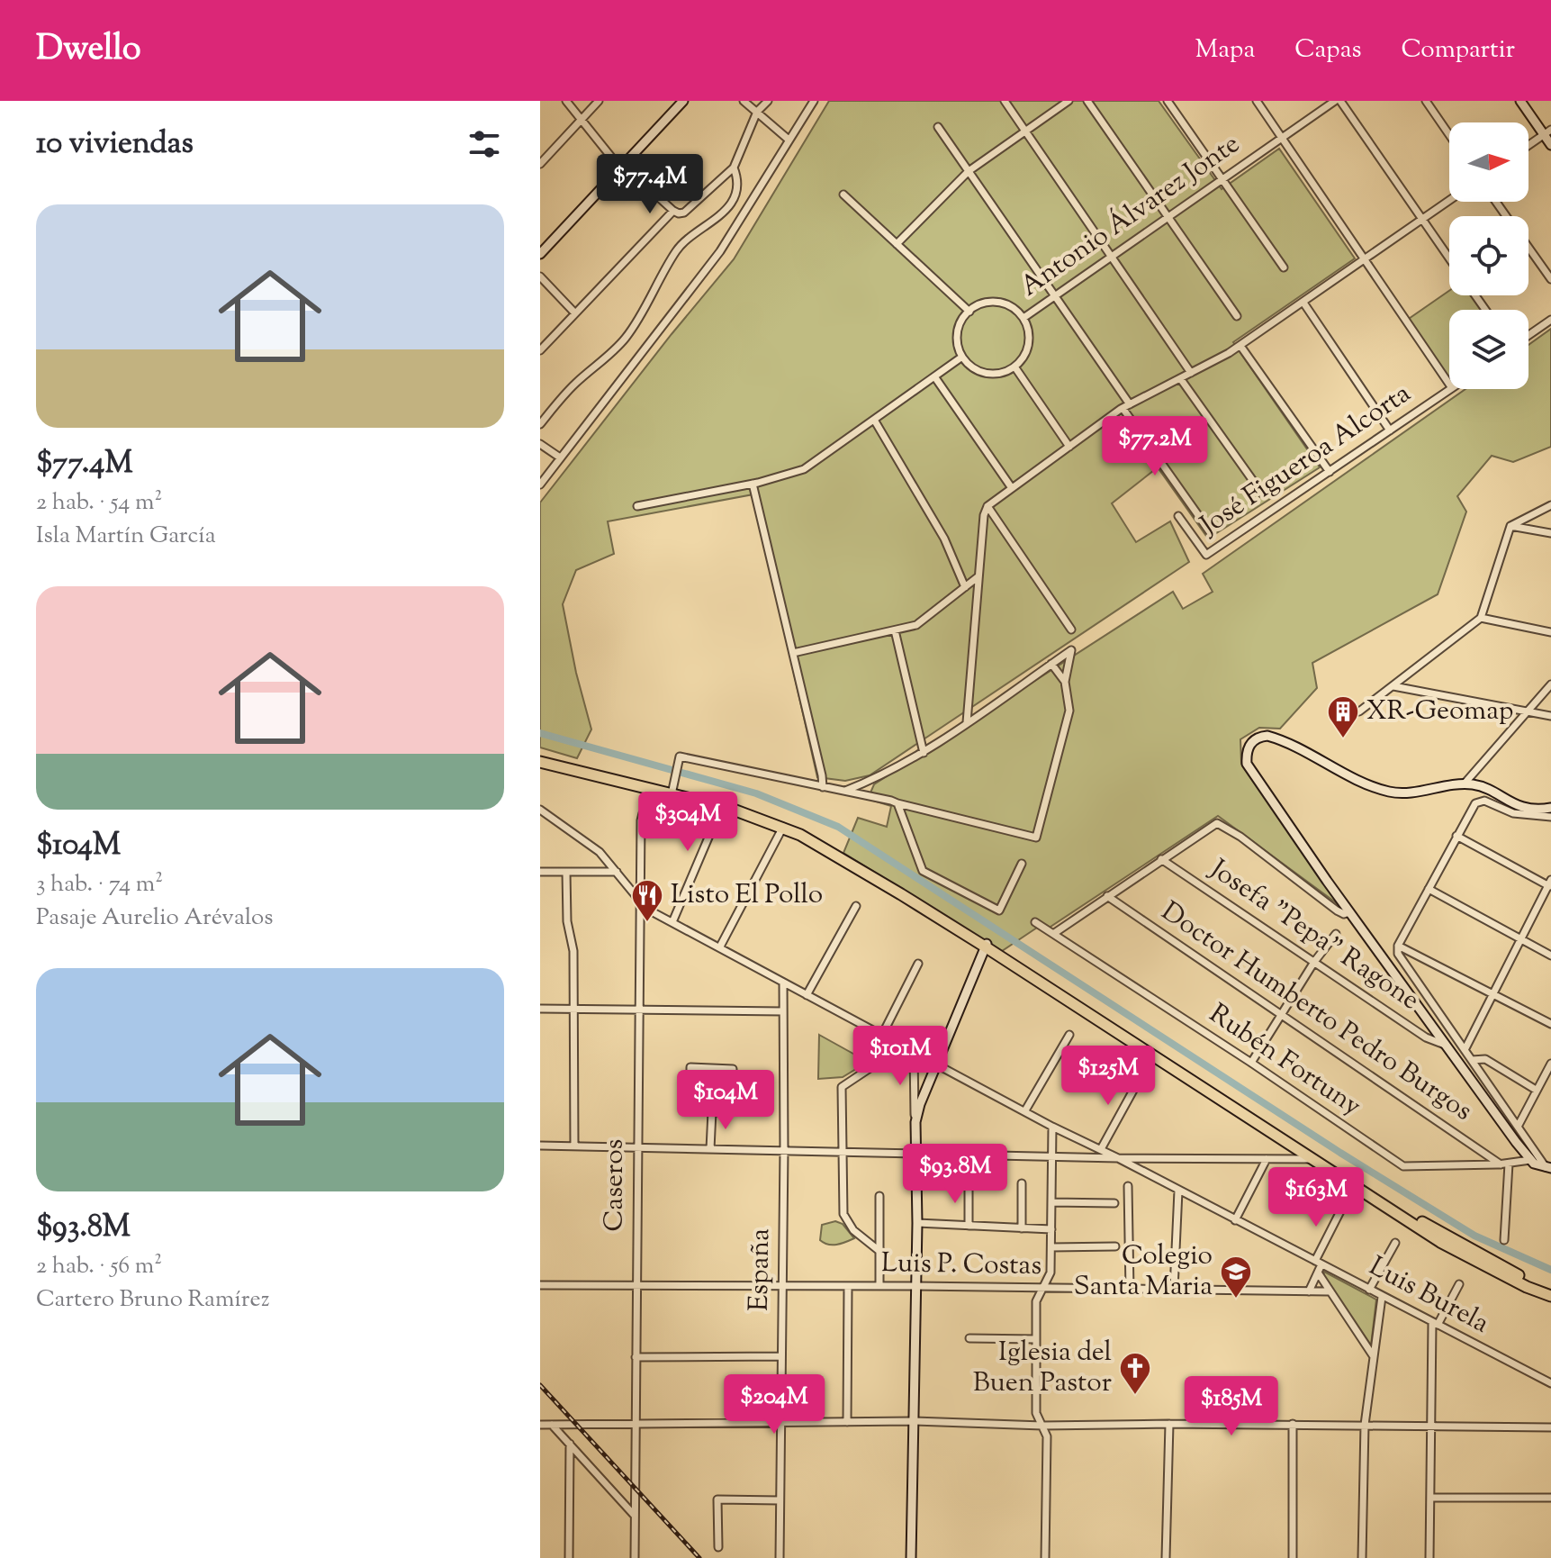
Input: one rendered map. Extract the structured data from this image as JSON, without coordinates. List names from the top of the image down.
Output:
{
  "streets": {
    "street": [
      "Antonio Álvarez Jonte",
      "José Figueroa Alcorta",
      "Josefa \"Pepa\" Ragone",
      "Doctor Humberto Pedro Burgos",
      "Rubén Fortuny",
      "Caseros",
      "Luis P. Costas",
      "España",
      "Luis Burela"
    ]
  },
  "crossings": [
    ["Doctor Humberto Pedro Burgos", "Rubén Fortuny"],
    ["Caseros", "Luis P. Costas"],
    ["Caseros", "Luis Burela"],
    ["Luis P. Costas", "España"],
    ["España", "Luis Burela"]
  ],
  "places": {
    "building": ["XR-Geomap"],
    "restaurant": ["Listo El Pollo"],
    "school or university": ["Colegio Santa Maria"],
    "church": ["Iglesia del Buen Pastor"]
  },
  "north": "right",
  "page": {
    "header": "Dwello",
    "nav": ["Mapa", "Capas", "Compartir"],
    "heading": "10 viviendas",
    "price": [
      "$77.4M",
      "$77.2M",
      "$304M",
      "$101M",
      "$125M",
      "$104M",
      "$93.8M",
      "$163M",
      "$204M",
      "$185M"
    ],
    "list": [
      {
        "name": "$77.4M",
        "note": "2 hab. · 54 m² · Isla Martín García"
      },
      {
        "name": "$104M",
        "note": "3 hab. · 74 m² · Pasaje Aurelio Arévalos"
      },
      {
        "name": "$93.8M",
        "note": "2 hab. · 56 m² · Cartero Bruno Ramírez"
      }
    ]
  }
}
